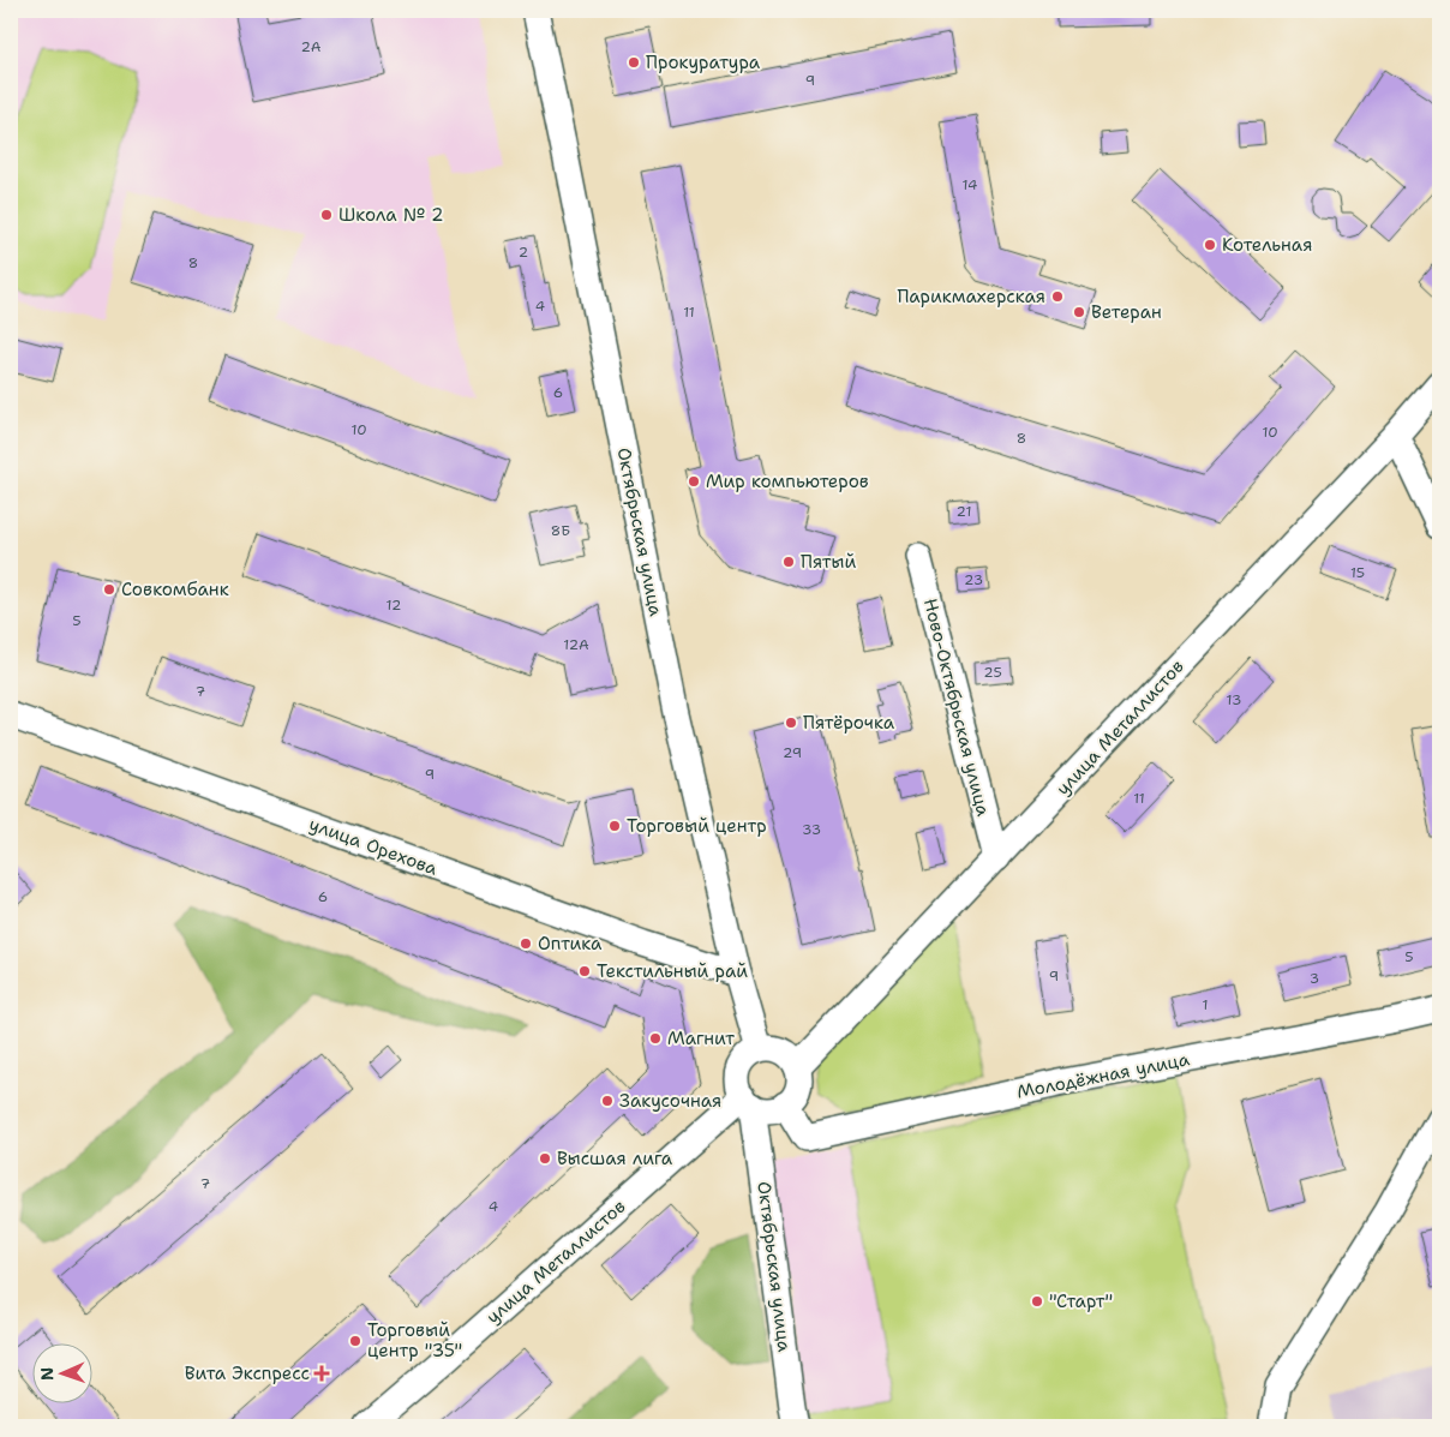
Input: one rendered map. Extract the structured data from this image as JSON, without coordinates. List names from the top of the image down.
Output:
{
  "streets": {
    "street": [
      "Октябрьская улица",
      "Ново-Октябрьская улица",
      "улица Металлистов",
      "улица Орехова",
      "Молодёжная улица"
    ]
  },
  "crossings": [
    ["Октябрьская улица", "улица Металлистов"],
    ["Октябрьская улица", "улица Орехова"],
    ["Октябрьская улица", "Молодёжная улица"],
    ["Ново-Октябрьская улица", "улица Металлистов"],
    ["улица Металлистов", "Молодёжная улица"]
  ],
  "places": {
    "other": [
      "Прокуратура",
      "Школа № 2",
      "Котельная",
      "Парикмахерская",
      "Ветеран",
      "Мир компьютеров",
      "Пятый",
      "Совкомбанк",
      "Пятёрочка",
      "Торговый центр",
      "Оптика",
      "Текстильный рай",
      "Магнит",
      "Закусочная",
      "Высшая лига",
      "\"Старт\"",
      "Торговый центр \"35\""
    ],
    "health": ["Вита Экспресс"]
  },
  "house_numbers": [
    "2А",
    "9",
    "14",
    "2",
    "8",
    "4",
    "11",
    "6",
    "10",
    "10",
    "8",
    "21",
    "8Б",
    "15",
    "23",
    "12",
    "5",
    "12А",
    "25",
    "7",
    "13",
    "29",
    "9",
    "11",
    "33",
    "6",
    "5",
    "9",
    "3",
    "1",
    "7",
    "4"
  ],
  "north": "left"
}
